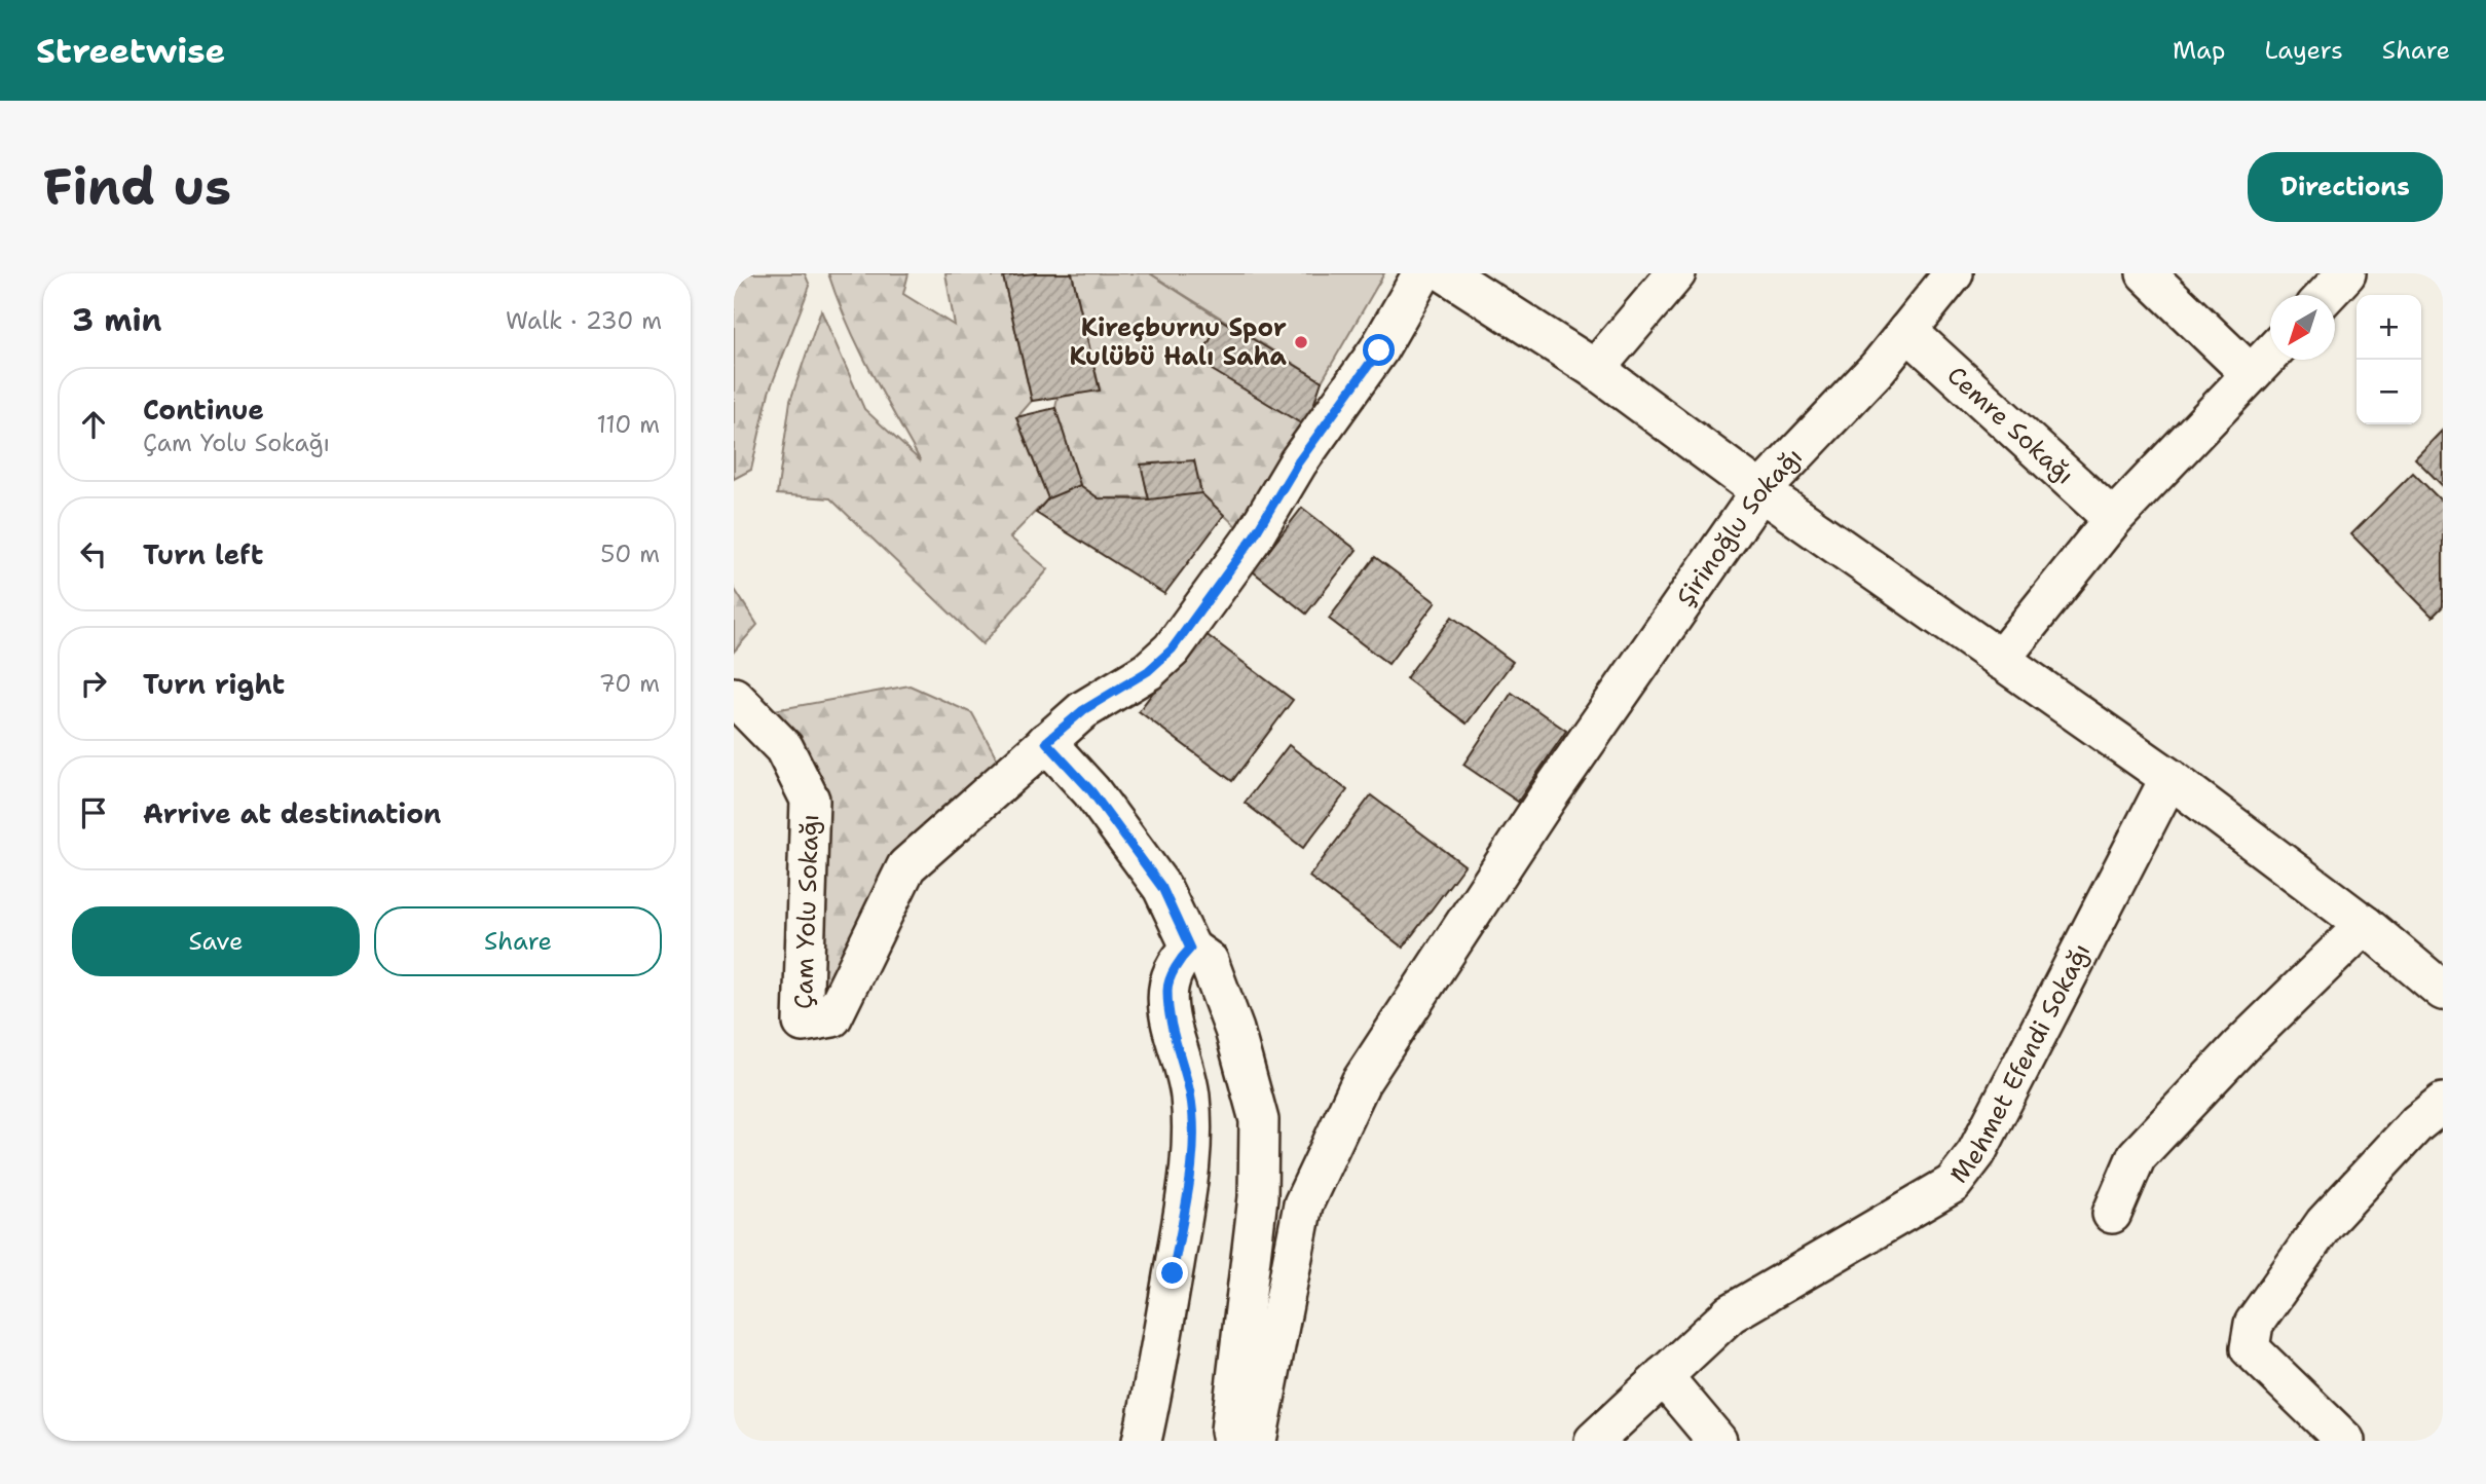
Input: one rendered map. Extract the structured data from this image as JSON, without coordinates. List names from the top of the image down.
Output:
{
  "streets": {
    "street": [
      "Cemre Sokağı",
      "Şirinoğlu Sokağı",
      "Çam Yolu Sokağı",
      "Mehmet Efendi Sokağı"
    ]
  },
  "crossings": [
    ["Cemre Sokağı", "Şirinoğlu Sokağı"]
  ],
  "places": ["Kireçburnu Spor Kulübü Halı Saha"],
  "north": "bottom left",
  "page": {
    "header": "Streetwise",
    "nav": ["Map", "Layers", "Share"],
    "buttons": [
      "Directions",
      ["Save", "Share"]
    ],
    "title": "Find us",
    "heading": ["3 min", "Walk · 230 m"],
    "map_buttons": ["+", "−"],
    "list": [
      ["Continue", "Çam Yolu Sokağı", "110 m"],
      ["Turn left", "50 m"],
      ["Turn right", "70 m"],
      "Arrive at destination"
    ]
  }
}
